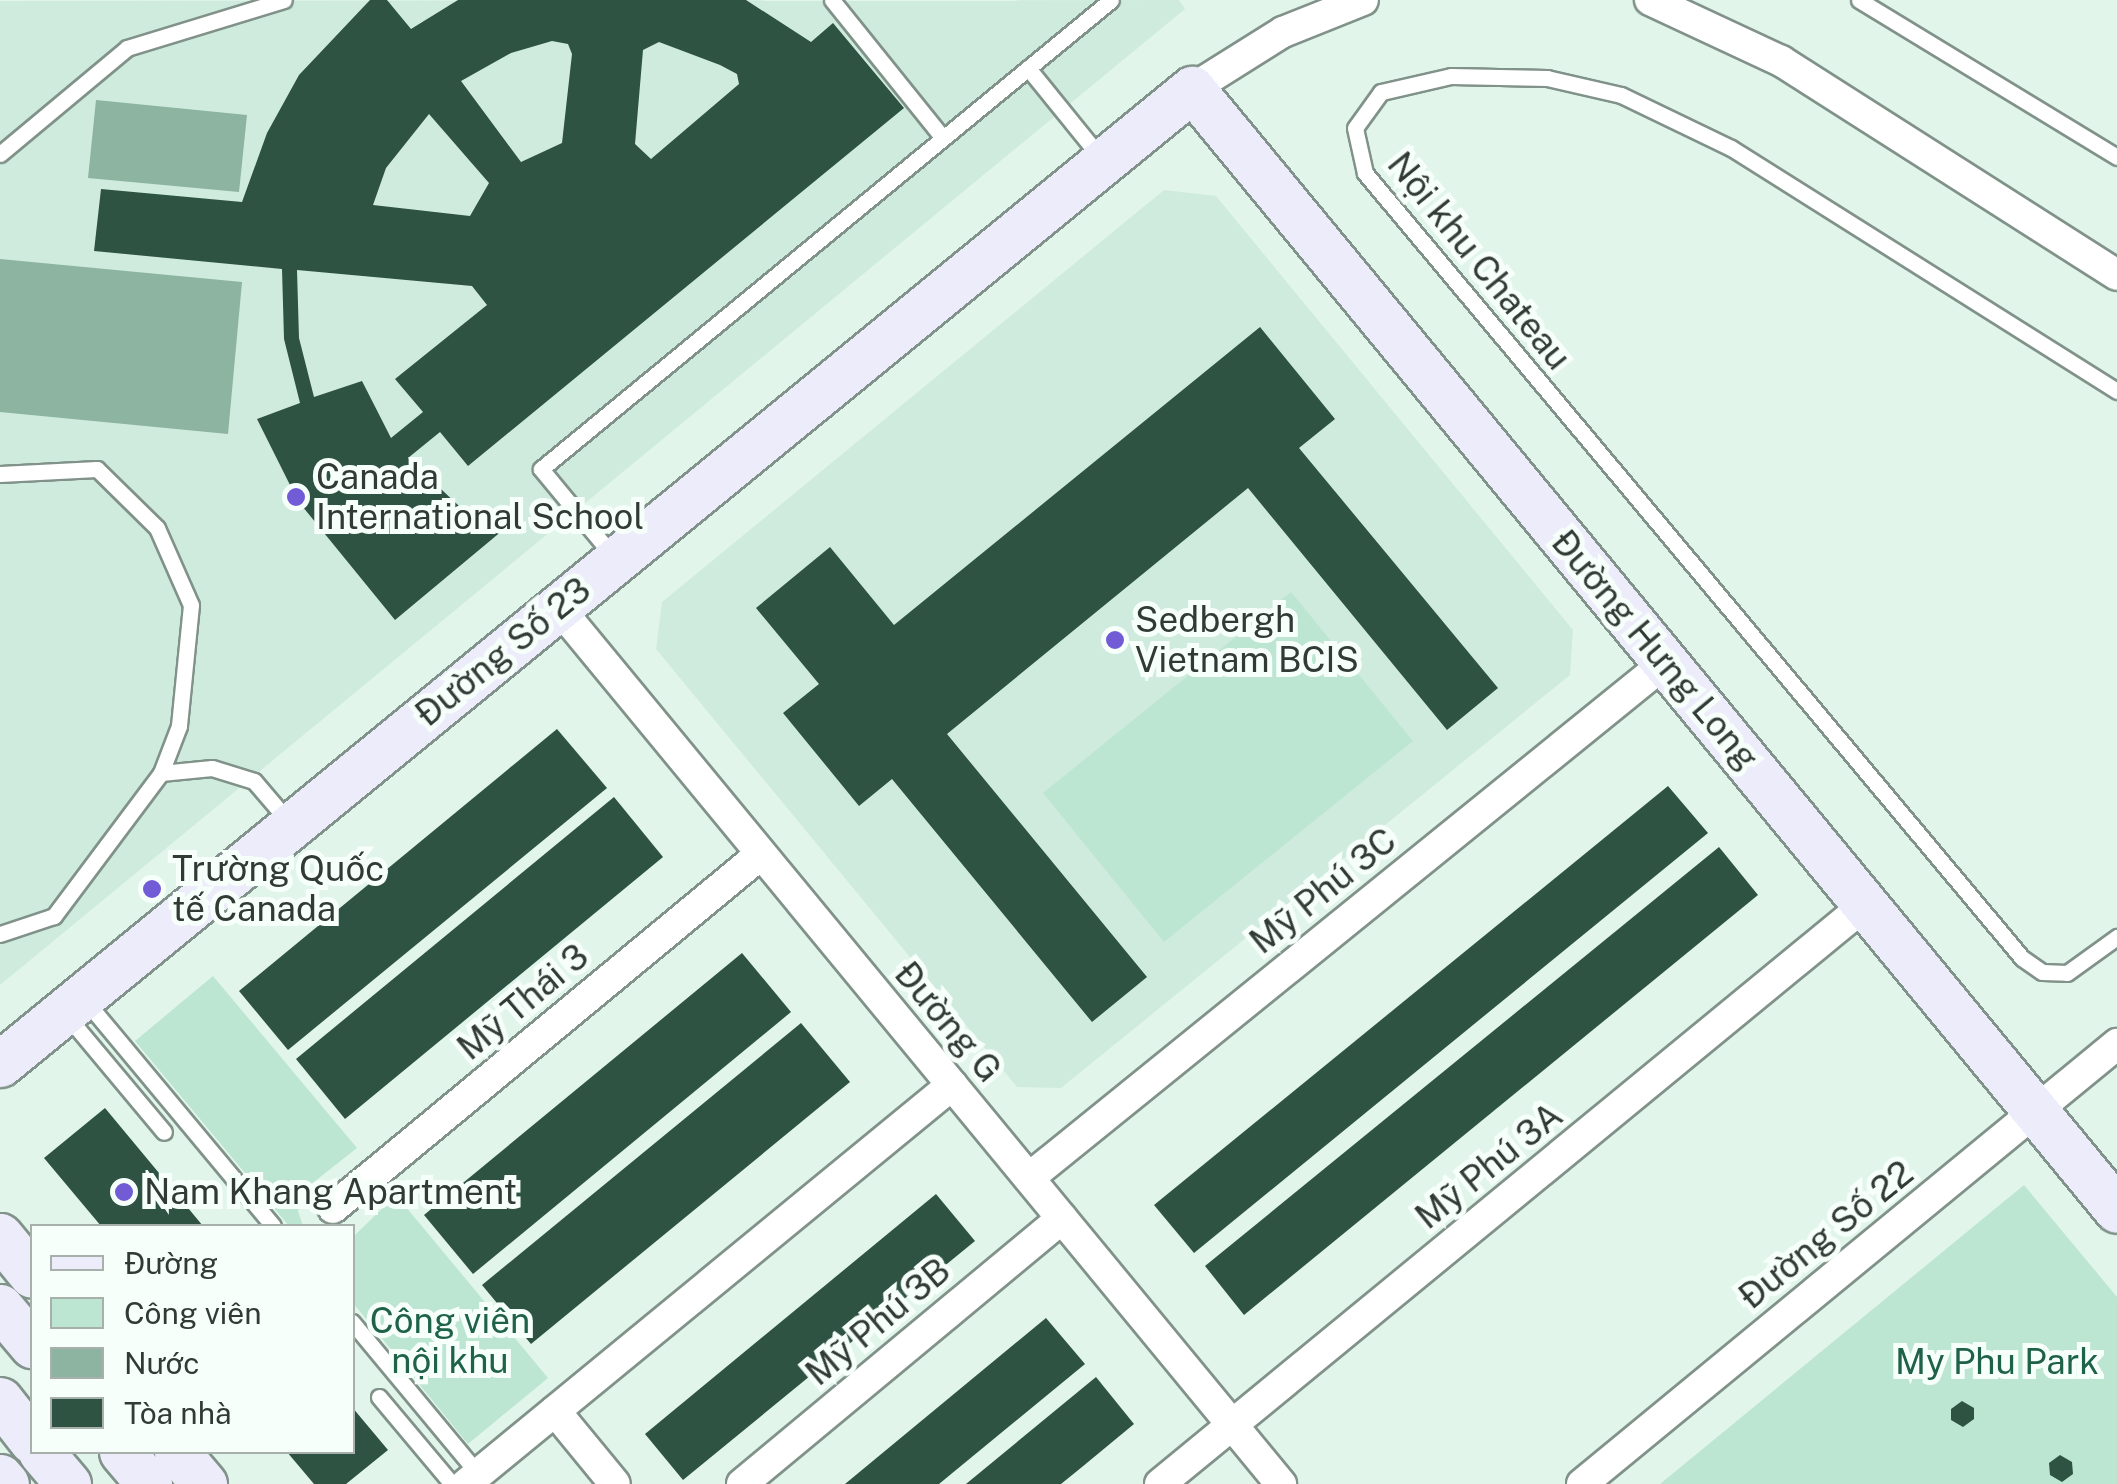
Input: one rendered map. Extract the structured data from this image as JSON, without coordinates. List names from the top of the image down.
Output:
{
  "streets": {
    "street": [
      "Đường Hưng Long",
      "Đường Số 23",
      "Mỹ Phú 3C",
      "Mỹ Thái 3",
      "Đường G",
      "Mỹ Phú 3A",
      "Đường Số 22",
      "Mỹ Phú 3B"
    ],
    "lane": ["Nội khu Chateau"]
  },
  "crossings": [
    ["Đường Hưng Long", "Đường Số 23"],
    ["Đường Hưng Long", "Mỹ Phú 3C"],
    ["Đường Hưng Long", "Mỹ Phú 3A"],
    ["Đường Hưng Long", "Đường Số 22"],
    ["Đường Số 23", "Đường G"],
    ["Mỹ Phú 3C", "Đường G"],
    ["Mỹ Thái 3", "Đường G"],
    ["Đường G", "Mỹ Phú 3A"],
    ["Đường G", "Mỹ Phú 3B"]
  ],
  "parks": ["Công viên nội khu", "My Phu Park"],
  "places": [
    "Canada International School",
    "Sedbergh Vietnam BCIS",
    "Trường Quốc tế Canada",
    "Nam Khang Apartment"
  ],
  "legend": [
    "Đường",
    "Công viên",
    "Nước",
    "Tòa nhà"
  ]
}
